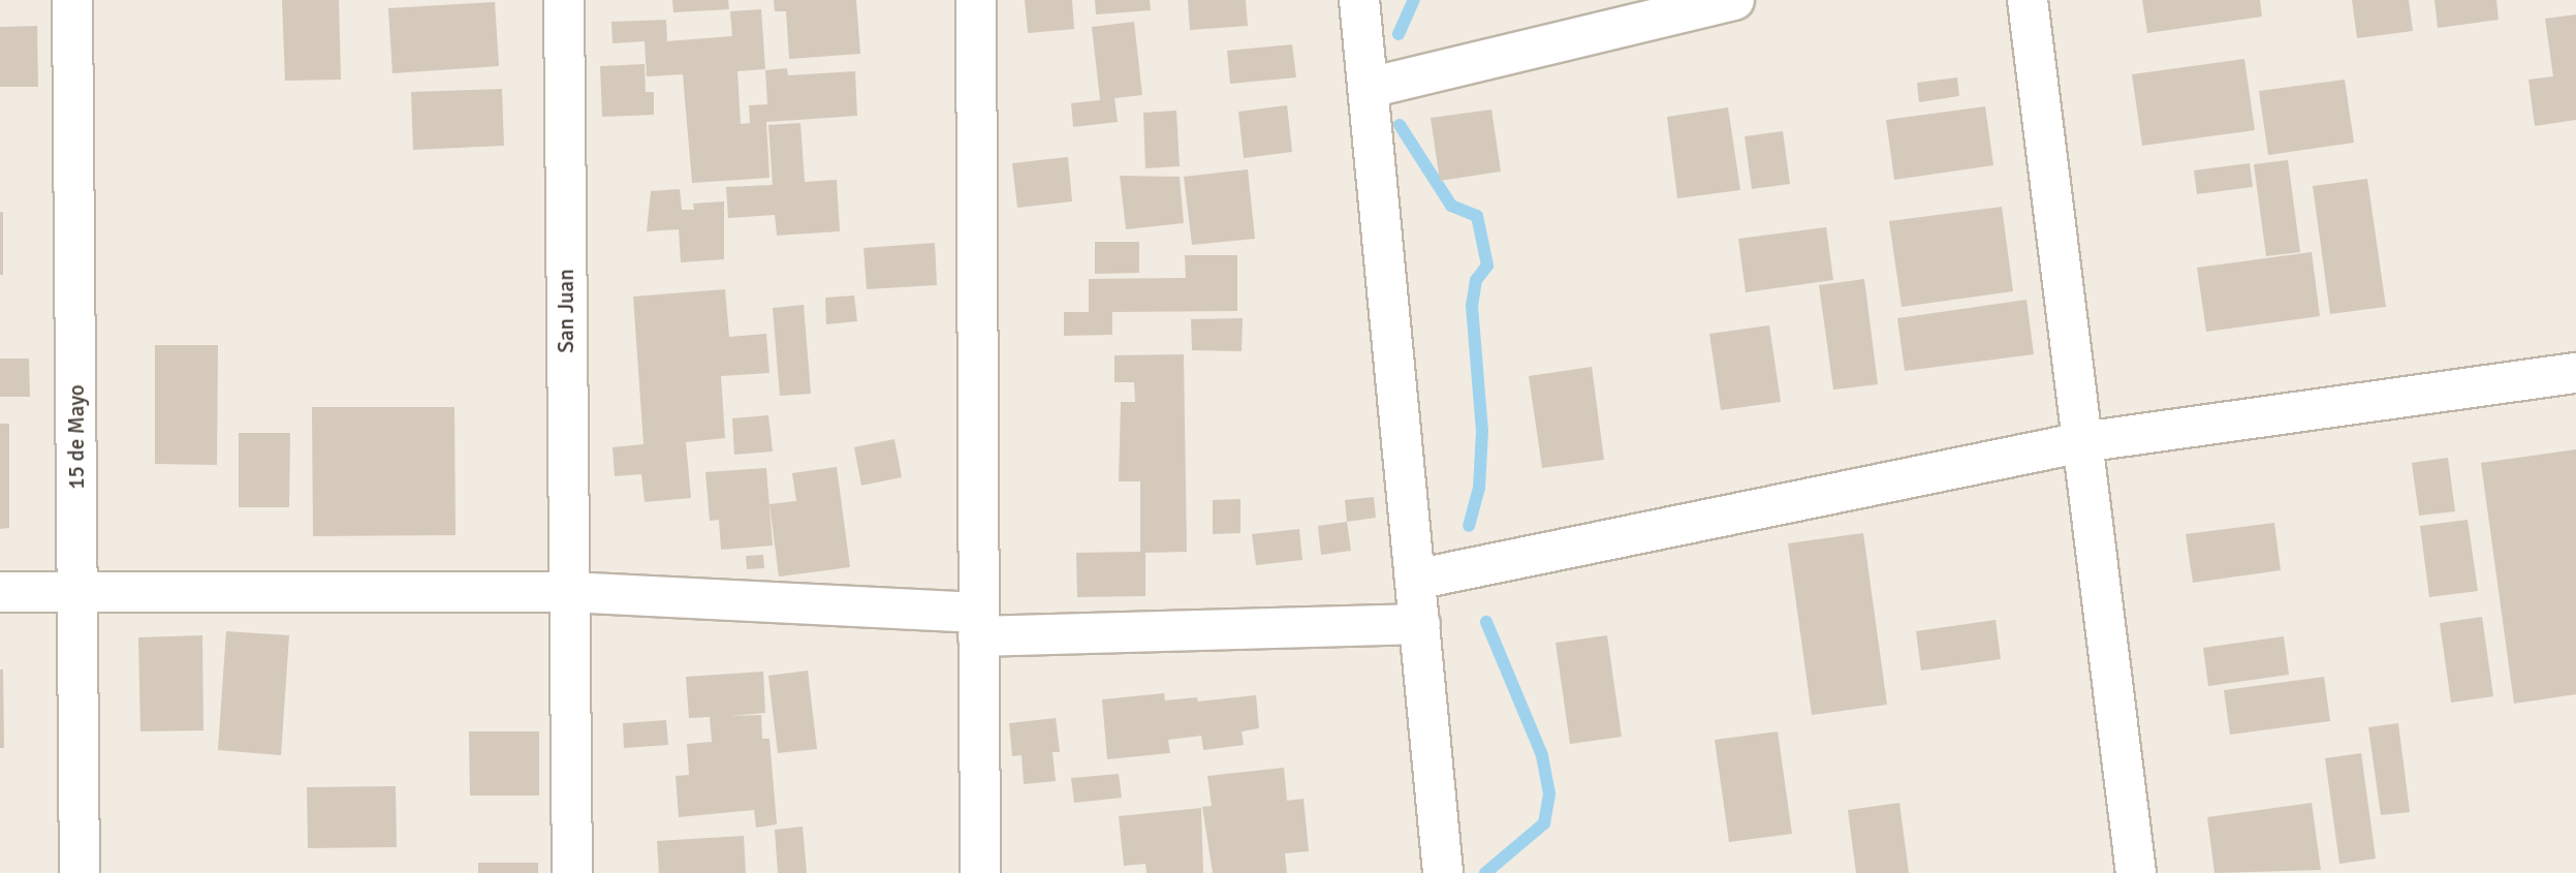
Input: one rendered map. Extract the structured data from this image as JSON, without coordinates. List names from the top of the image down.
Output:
{
  "streets": {
    "street": ["San Juan", "15 de Mayo"]
  }
}
